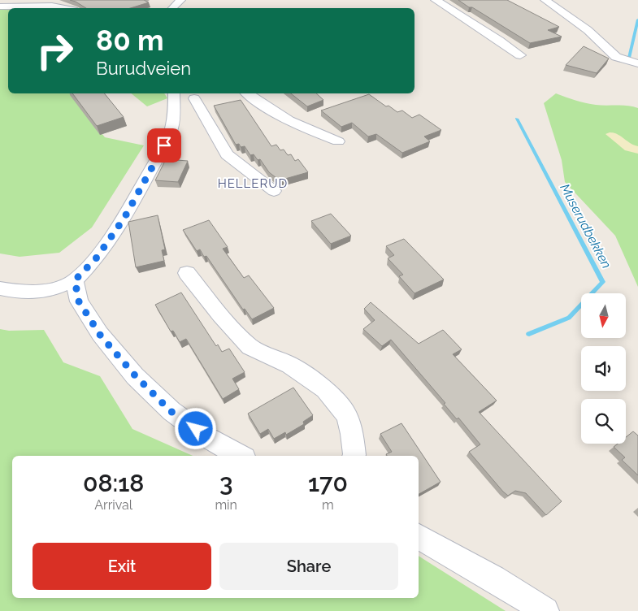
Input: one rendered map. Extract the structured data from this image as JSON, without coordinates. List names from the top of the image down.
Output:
{
  "districts": ["HELLERUD"],
  "water": ["Muserudbekken"],
  "north": "bottom",
  "page": {
    "turn": ["80 m", "Burudveien"],
    "eta": [
      "08:18",
      "Arrival",
      "3",
      "min",
      "170",
      "m"
    ],
    "buttons": ["Exit", "Share"]
  }
}
